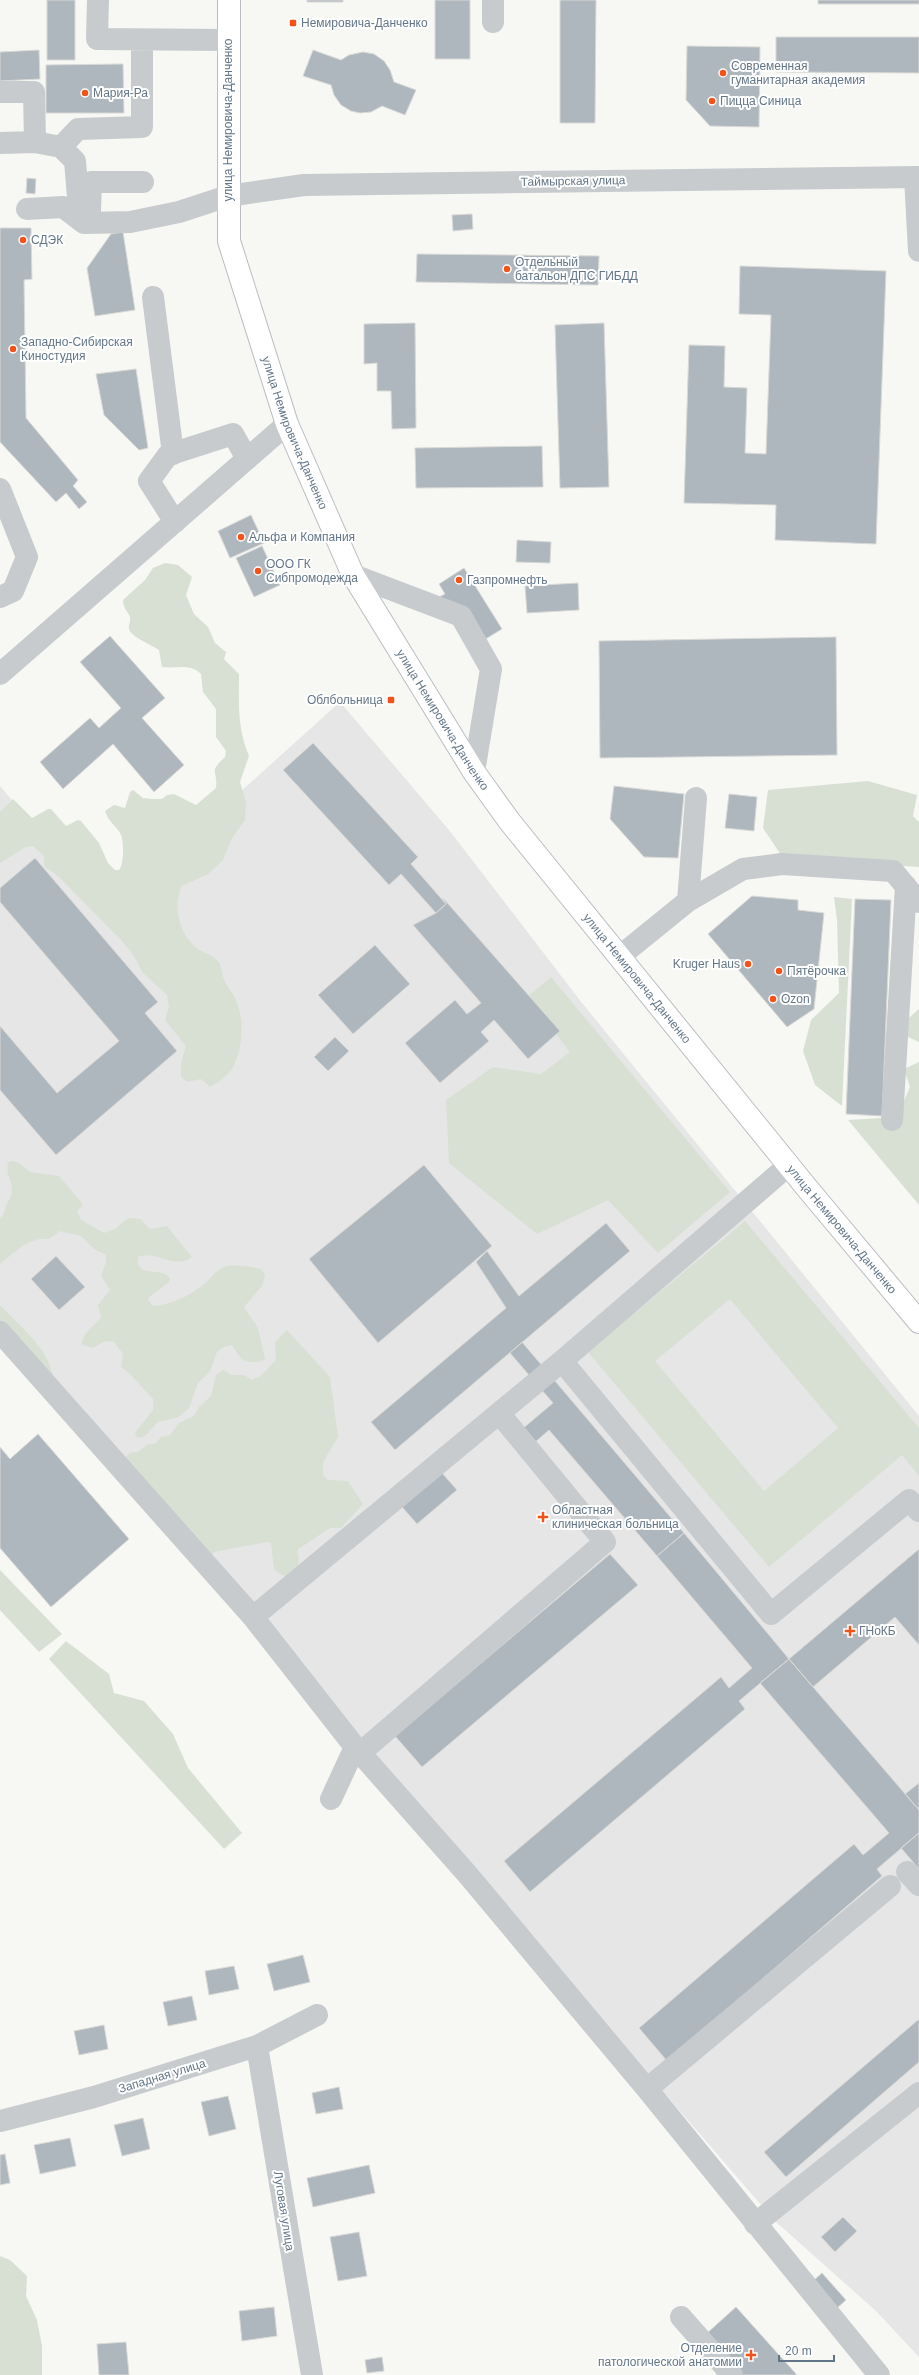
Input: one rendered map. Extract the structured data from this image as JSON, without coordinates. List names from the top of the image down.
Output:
{
  "streets": {
    "main road": ["улица Немировича-Данченко"],
    "street": ["Таймырская улица", "Западная улица", "Луговая улица"]
  },
  "crossings": [
    ["улица Немировича-Данченко", "Таймырская улица"],
    ["Западная улица", "Луговая улица"]
  ],
  "places": {
    "transit": ["Немировича-Данченко", "Облбольница"],
    "other": [
      "Современная гуманитарная академия",
      "Мария-Ра",
      "Пицца Синица",
      "СДЭК",
      "Отдельный батальон ДПС ГИБДД",
      "Западно-Сибирская Киностудия",
      "Альфа и Компания",
      "ООО ГК Сибпромодежда",
      "Газпромнефть",
      "Kruger Haus",
      "Пятёрочка",
      "Ozon"
    ],
    "health": ["Областная клиническая больница", "ГНоКБ", "Отделение патологической анатомии"]
  },
  "scale_bar": "20 m"
}
